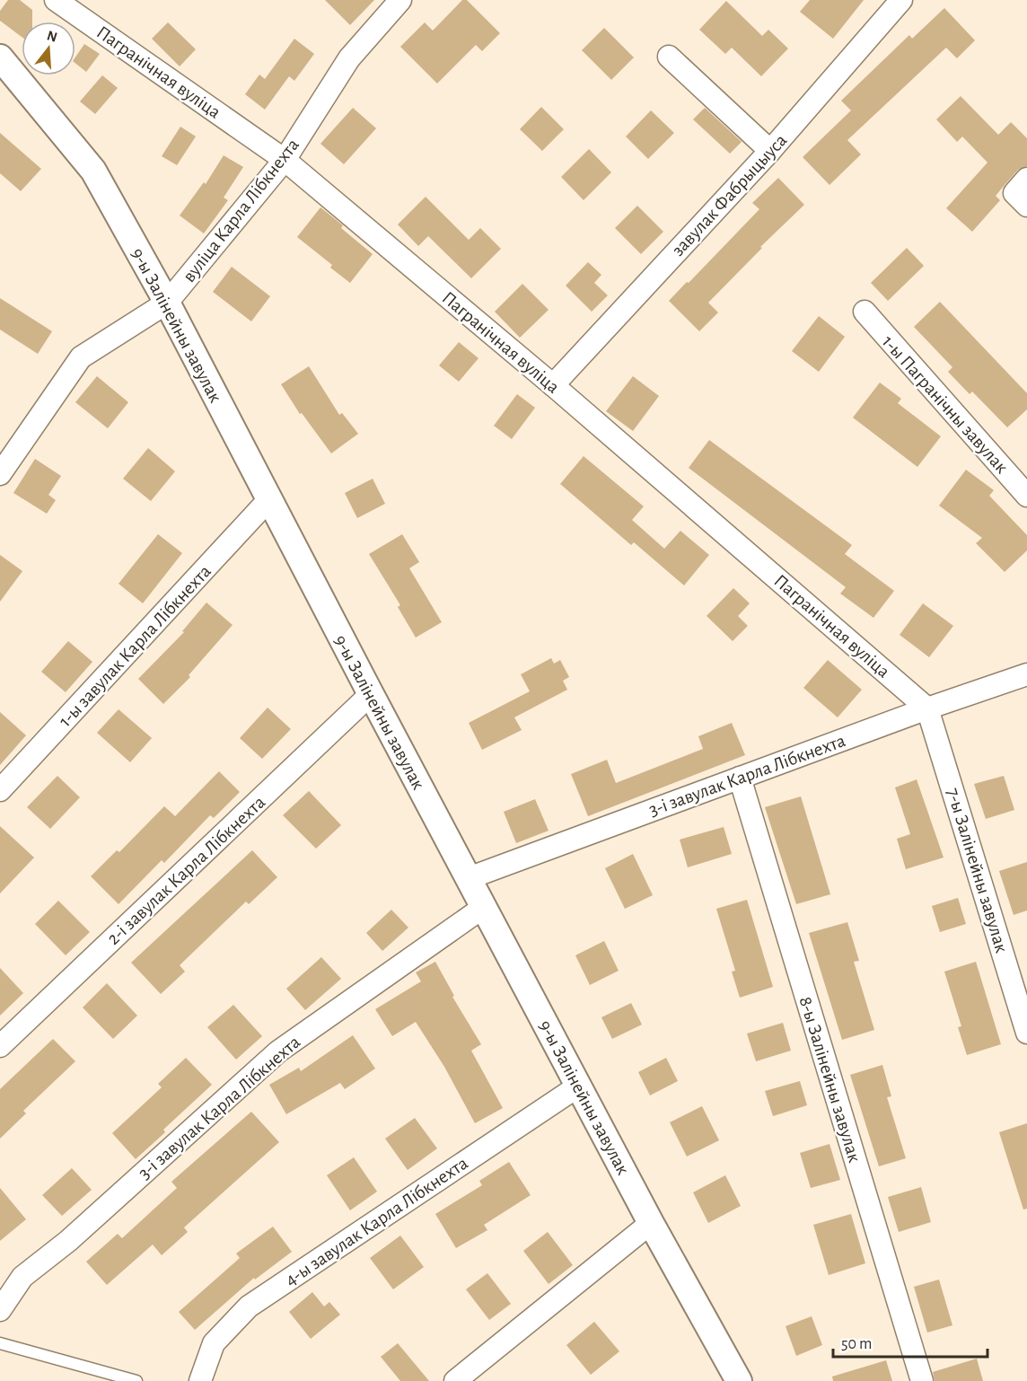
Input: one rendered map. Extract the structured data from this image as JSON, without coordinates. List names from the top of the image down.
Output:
{
  "streets": {
    "street": [
      "Пагранічная вуліца",
      "завулак Фабрыцыуса",
      "вуліца Карла Лібкнехта",
      "9-ы Залінейны завулак",
      "1-ы Пагранічны завулак",
      "1-ы завулак Карла Лібкнехта",
      "3-і завулак Карла Лібкнехта",
      "2-і завулак Карла Лібкнехта",
      "7-ы Залінейны завулак",
      "8-ы Залінейны завулак",
      "4-ы завулак Карла Лібкнехта"
    ]
  },
  "crossings": [
    ["Пагранічная вуліца", "завулак Фабрыцыуса"],
    ["Пагранічная вуліца", "вуліца Карла Лібкнехта"],
    ["Пагранічная вуліца", "3-і завулак Карла Лібкнехта"],
    ["Пагранічная вуліца", "7-ы Залінейны завулак"],
    ["вуліца Карла Лібкнехта", "9-ы Залінейны завулак"],
    ["9-ы Залінейны завулак", "1-ы завулак Карла Лібкнехта"],
    ["9-ы Залінейны завулак", "3-і завулак Карла Лібкнехта"],
    ["9-ы Залінейны завулак", "2-і завулак Карла Лібкнехта"],
    ["9-ы Залінейны завулак", "4-ы завулак Карла Лібкнехта"],
    ["3-і завулак Карла Лібкнехта", "7-ы Залінейны завулак"],
    ["3-і завулак Карла Лібкнехта", "8-ы Залінейны завулак"]
  ],
  "scale_bar": "50 m",
  "north": "top"
}
